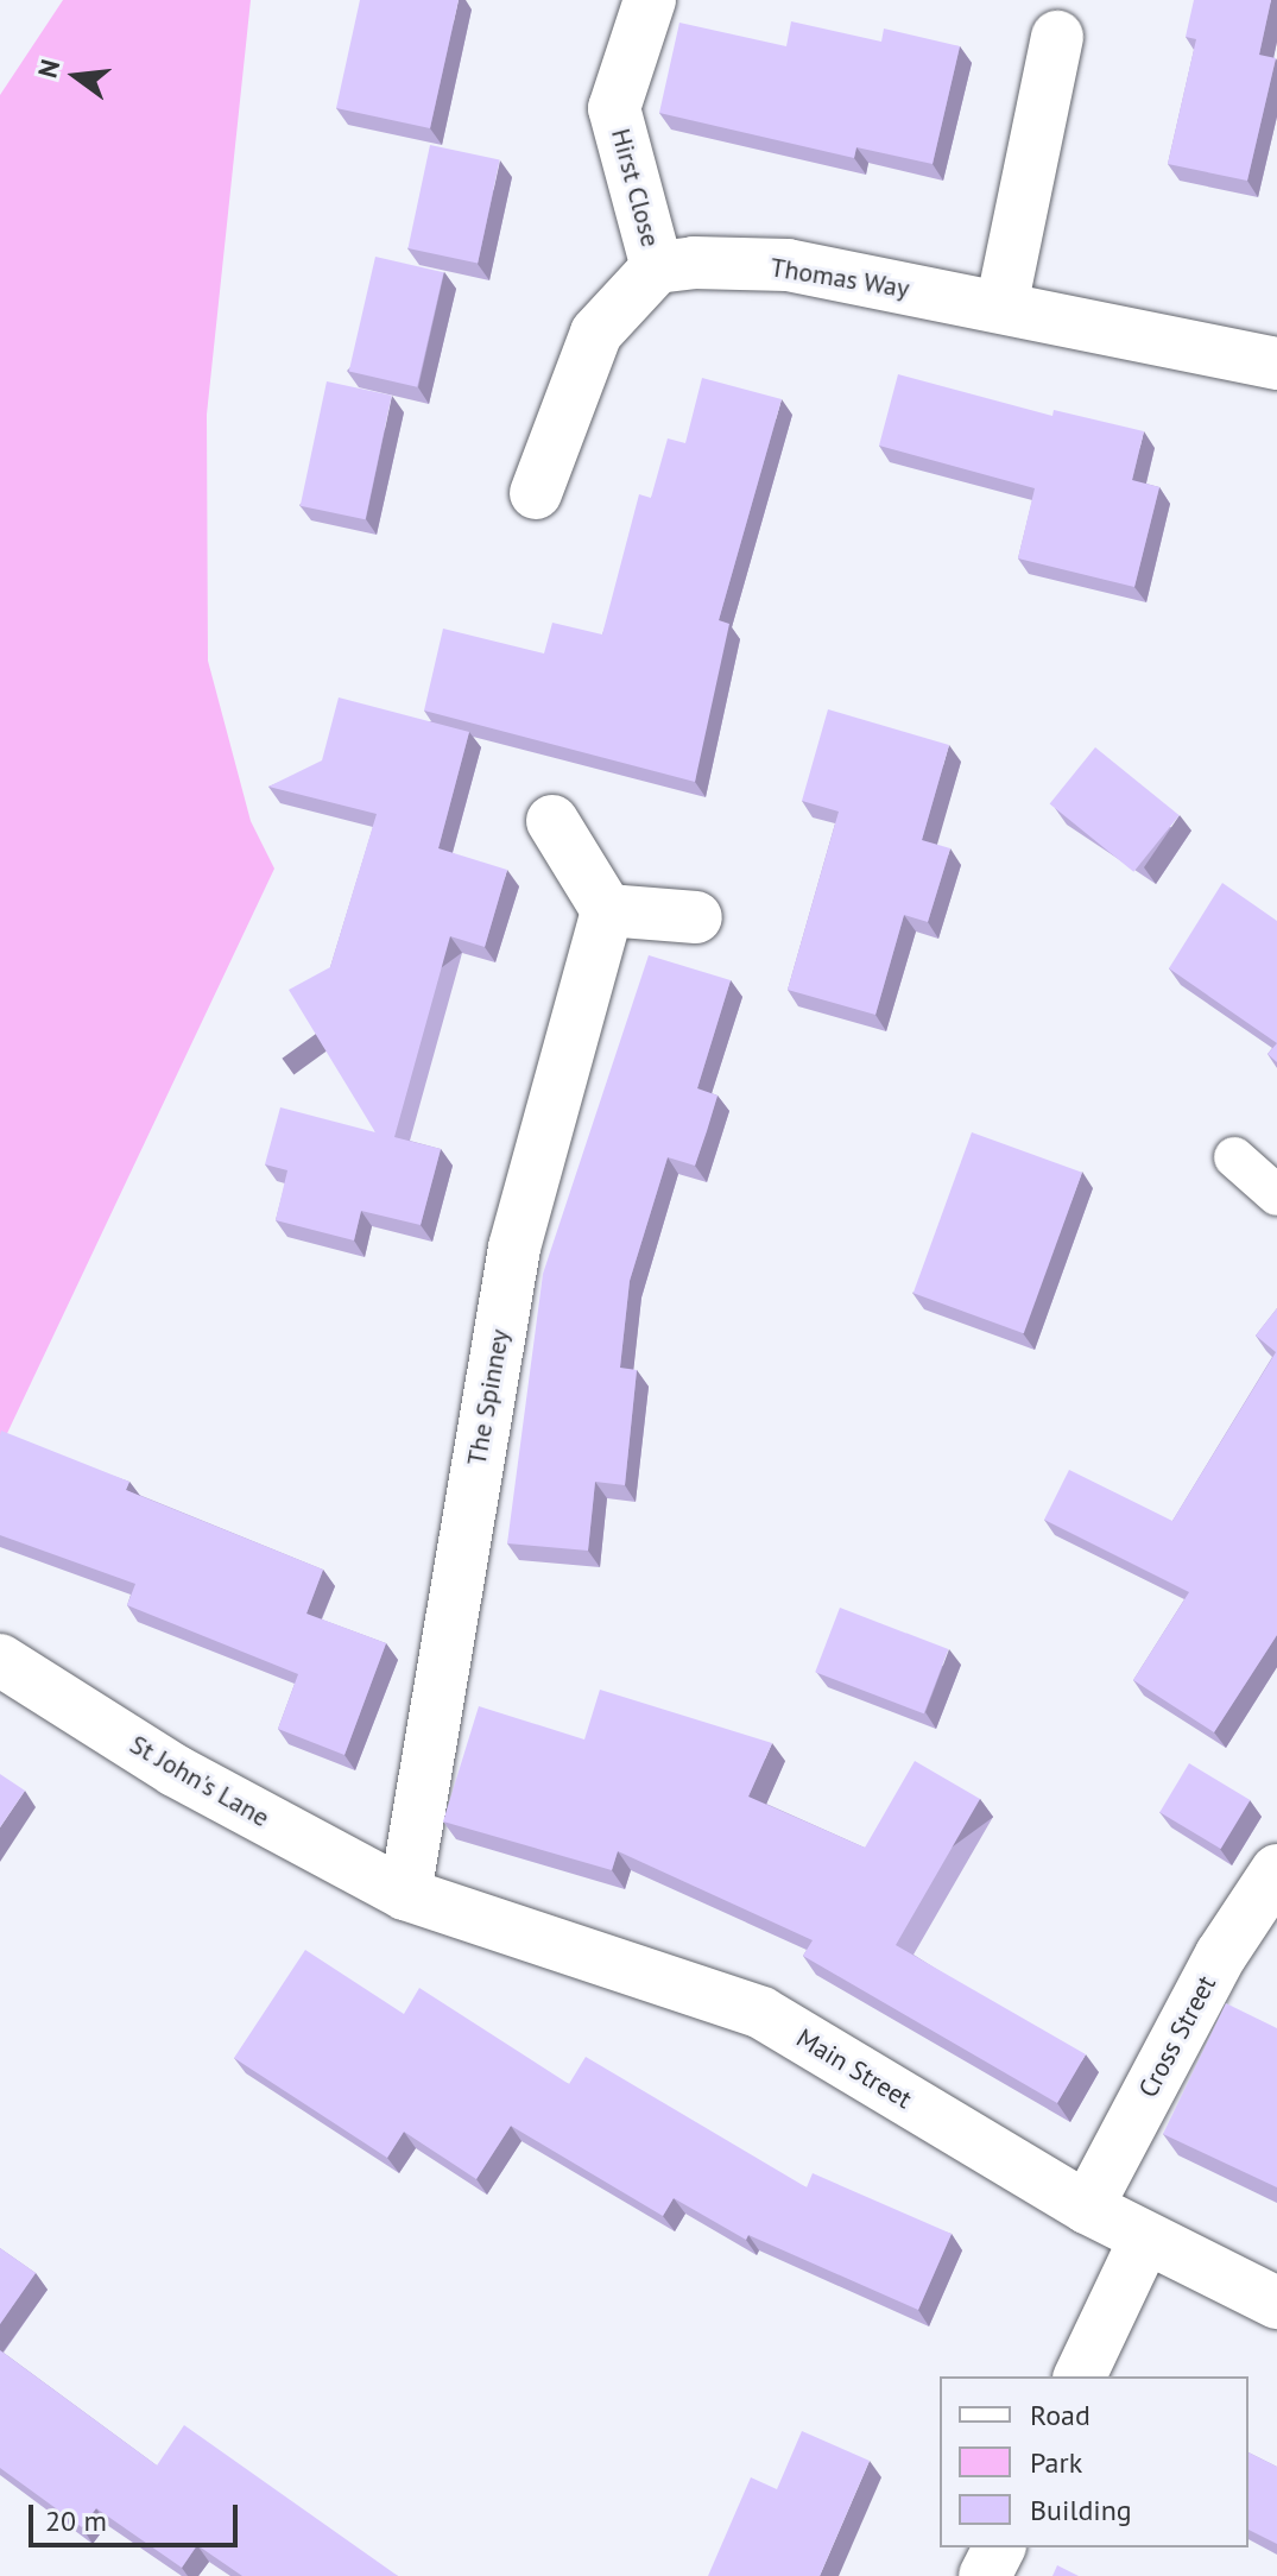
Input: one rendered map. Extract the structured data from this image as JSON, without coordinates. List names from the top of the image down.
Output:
{
  "streets": {
    "street": [
      "Hirst Close",
      "Thomas Way",
      "The Spinney",
      "St John's Lane",
      "Cross Street",
      "Main Street"
    ]
  },
  "crossings": [
    ["Hirst Close", "Thomas Way"],
    ["The Spinney", "St John's Lane"],
    ["The Spinney", "Main Street"],
    ["St John's Lane", "Main Street"],
    ["Cross Street", "Main Street"]
  ],
  "legend": ["Road", "Park", "Building"],
  "scale_bar": "20 m",
  "north": "left"
}
